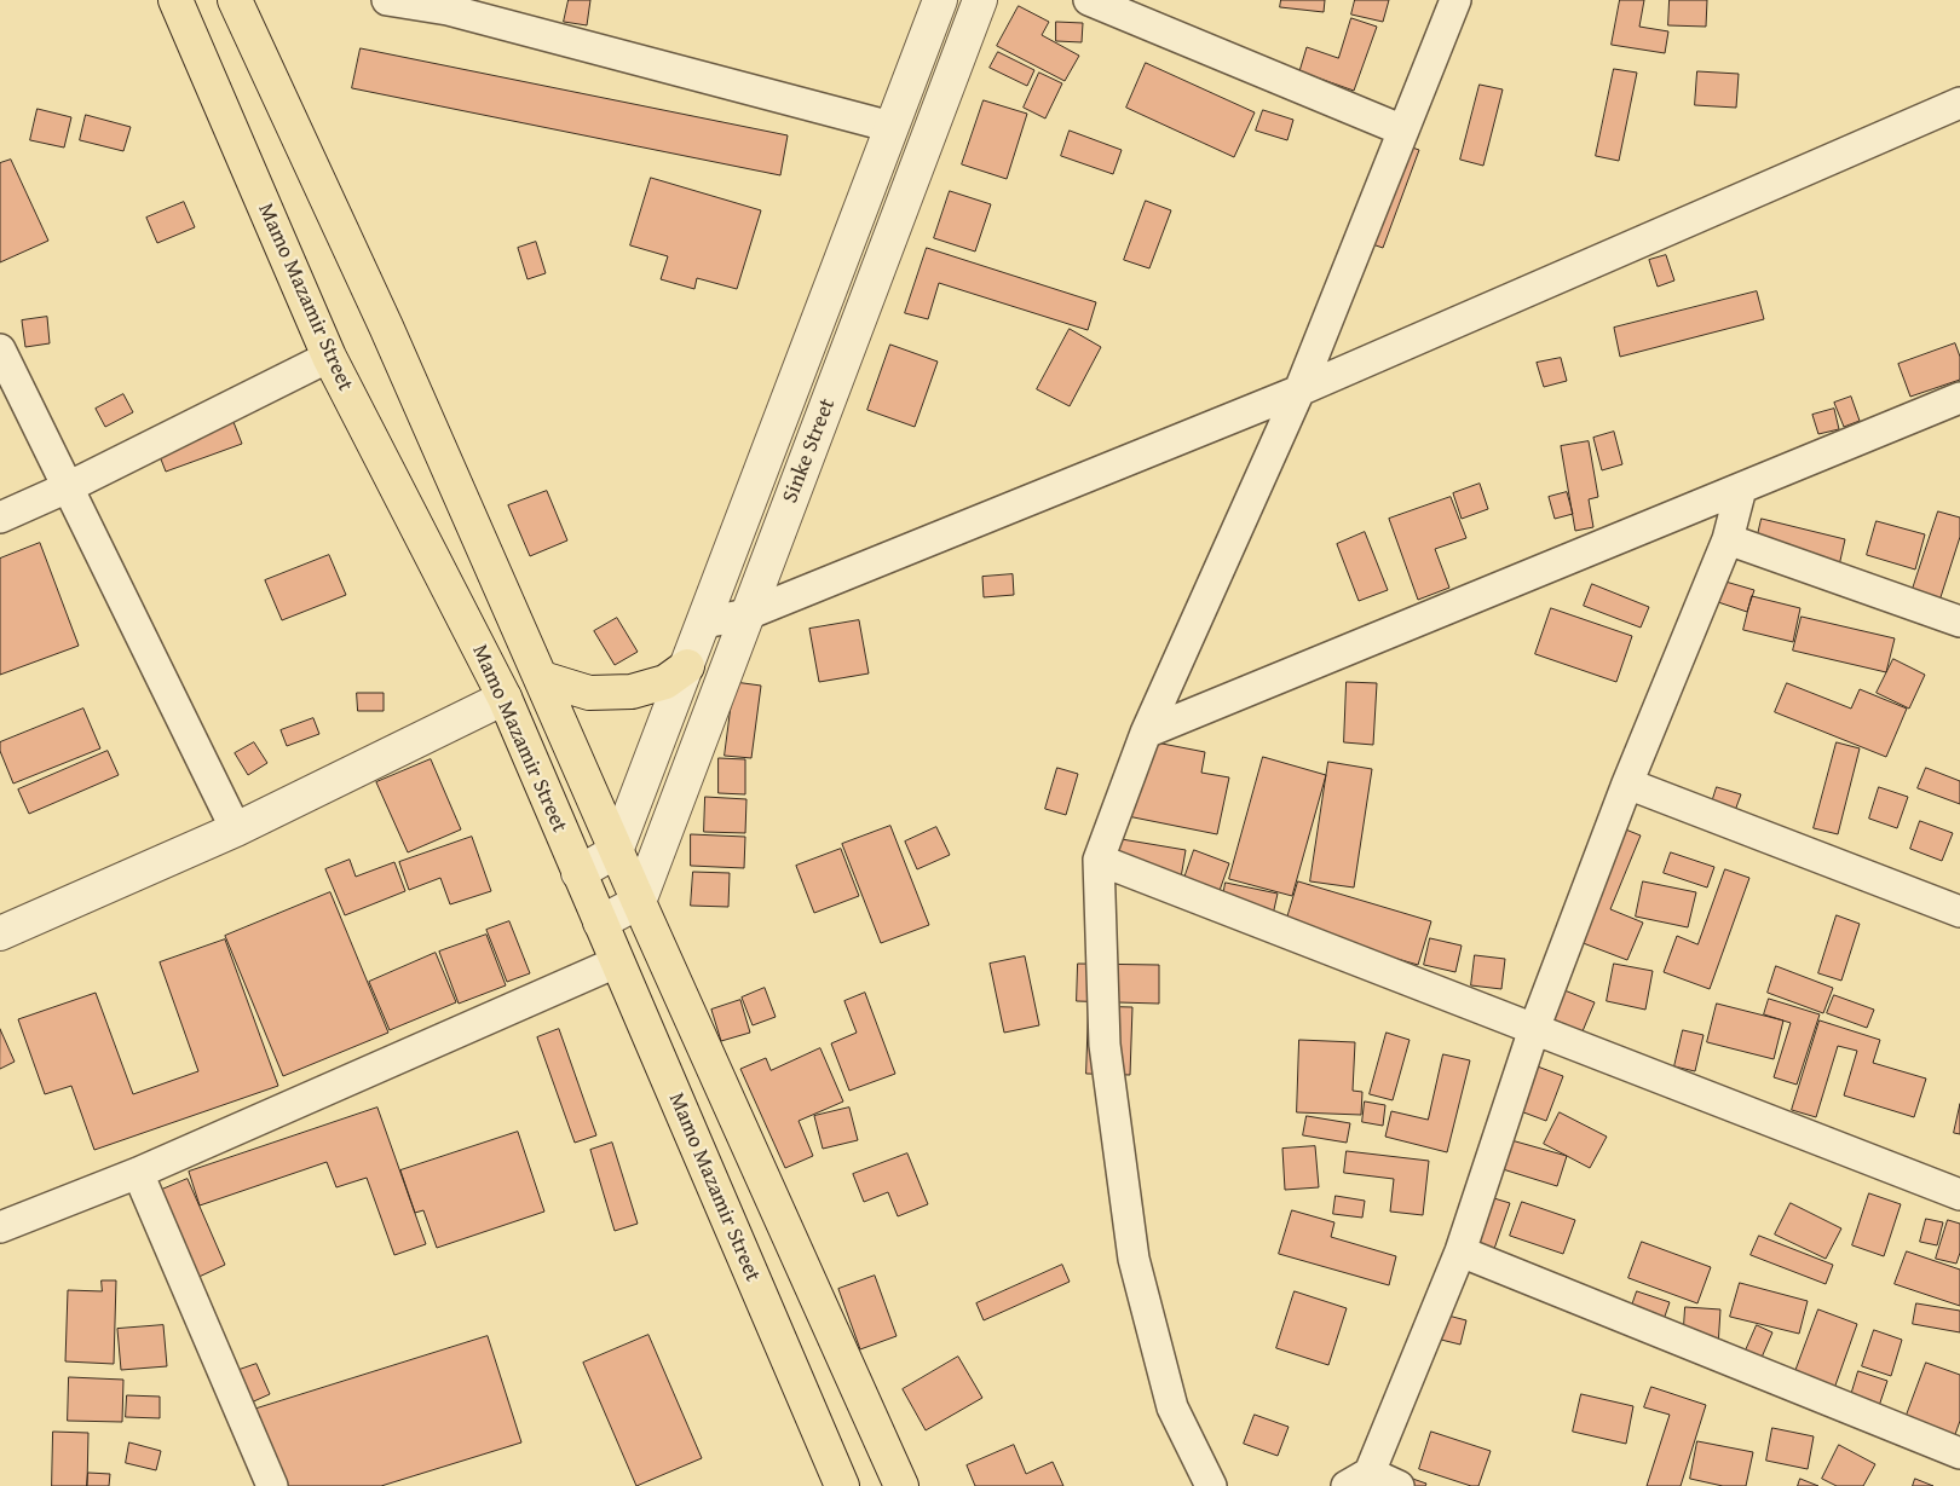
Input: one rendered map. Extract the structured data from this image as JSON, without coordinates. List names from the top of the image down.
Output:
{
  "streets": {
    "main road": ["Mamo Mazamir Street"],
    "street": ["Sinke Street"]
  },
  "crossings": [
    ["Mamo Mazamir Street", "Sinke Street"]
  ]
}
